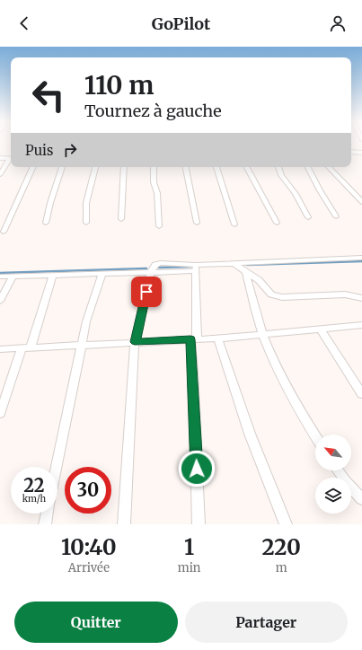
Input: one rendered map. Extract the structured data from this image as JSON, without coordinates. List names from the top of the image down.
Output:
{
  "north": "top left",
  "page": {
    "header": "GoPilot",
    "turn": ["110 m", "Tournez à gauche"],
    "then": "Puis",
    "speed": "22 km/h",
    "limit": "30",
    "eta": [
      "10:40",
      "Arrivée",
      "1",
      "min",
      "220",
      "m"
    ],
    "buttons": ["Quitter", "Partager"]
  }
}
